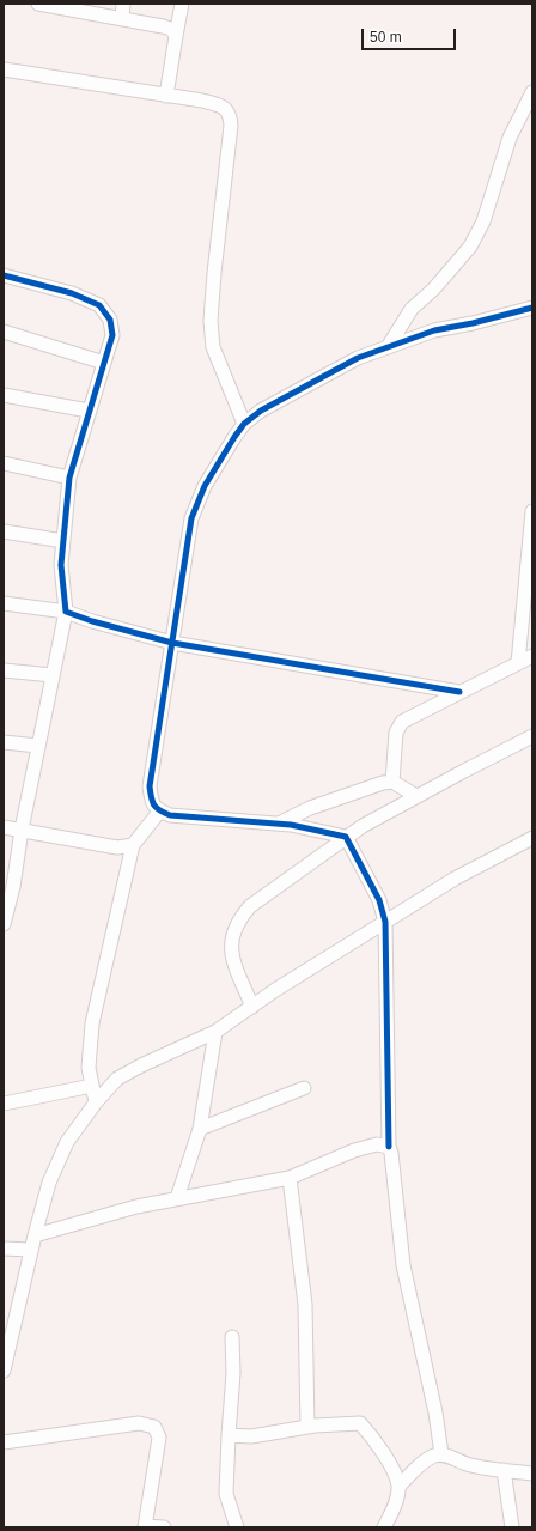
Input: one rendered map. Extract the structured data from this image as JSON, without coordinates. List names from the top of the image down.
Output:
{
  "scale_bar": "50 m"
}
